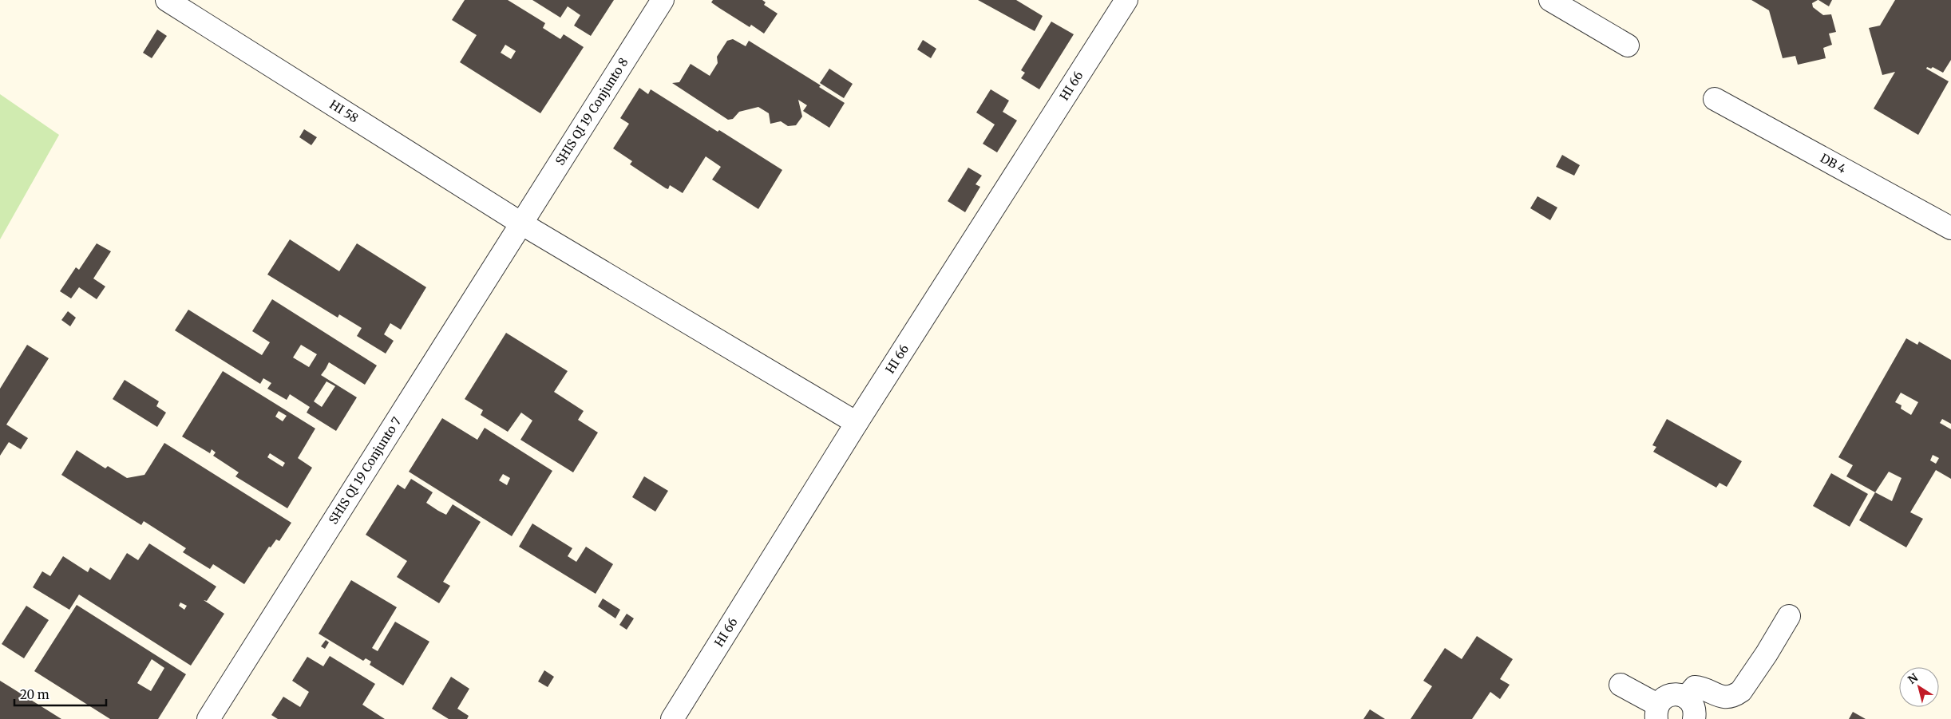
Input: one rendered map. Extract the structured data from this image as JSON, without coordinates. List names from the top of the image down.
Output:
{
  "streets": {
    "street": [
      "HI 66",
      "HI 58",
      "SHIS QI 19 Conjunto 8",
      "DB 4",
      "SHIS QI 19 Conjunto 7"
    ]
  },
  "crossings": [
    ["HI 66", "HI 58"],
    ["HI 58", "SHIS QI 19 Conjunto 8"],
    ["HI 58", "SHIS QI 19 Conjunto 7"],
    ["SHIS QI 19 Conjunto 8", "SHIS QI 19 Conjunto 7"]
  ],
  "scale_bar": "20 m",
  "north": "top left"
}
